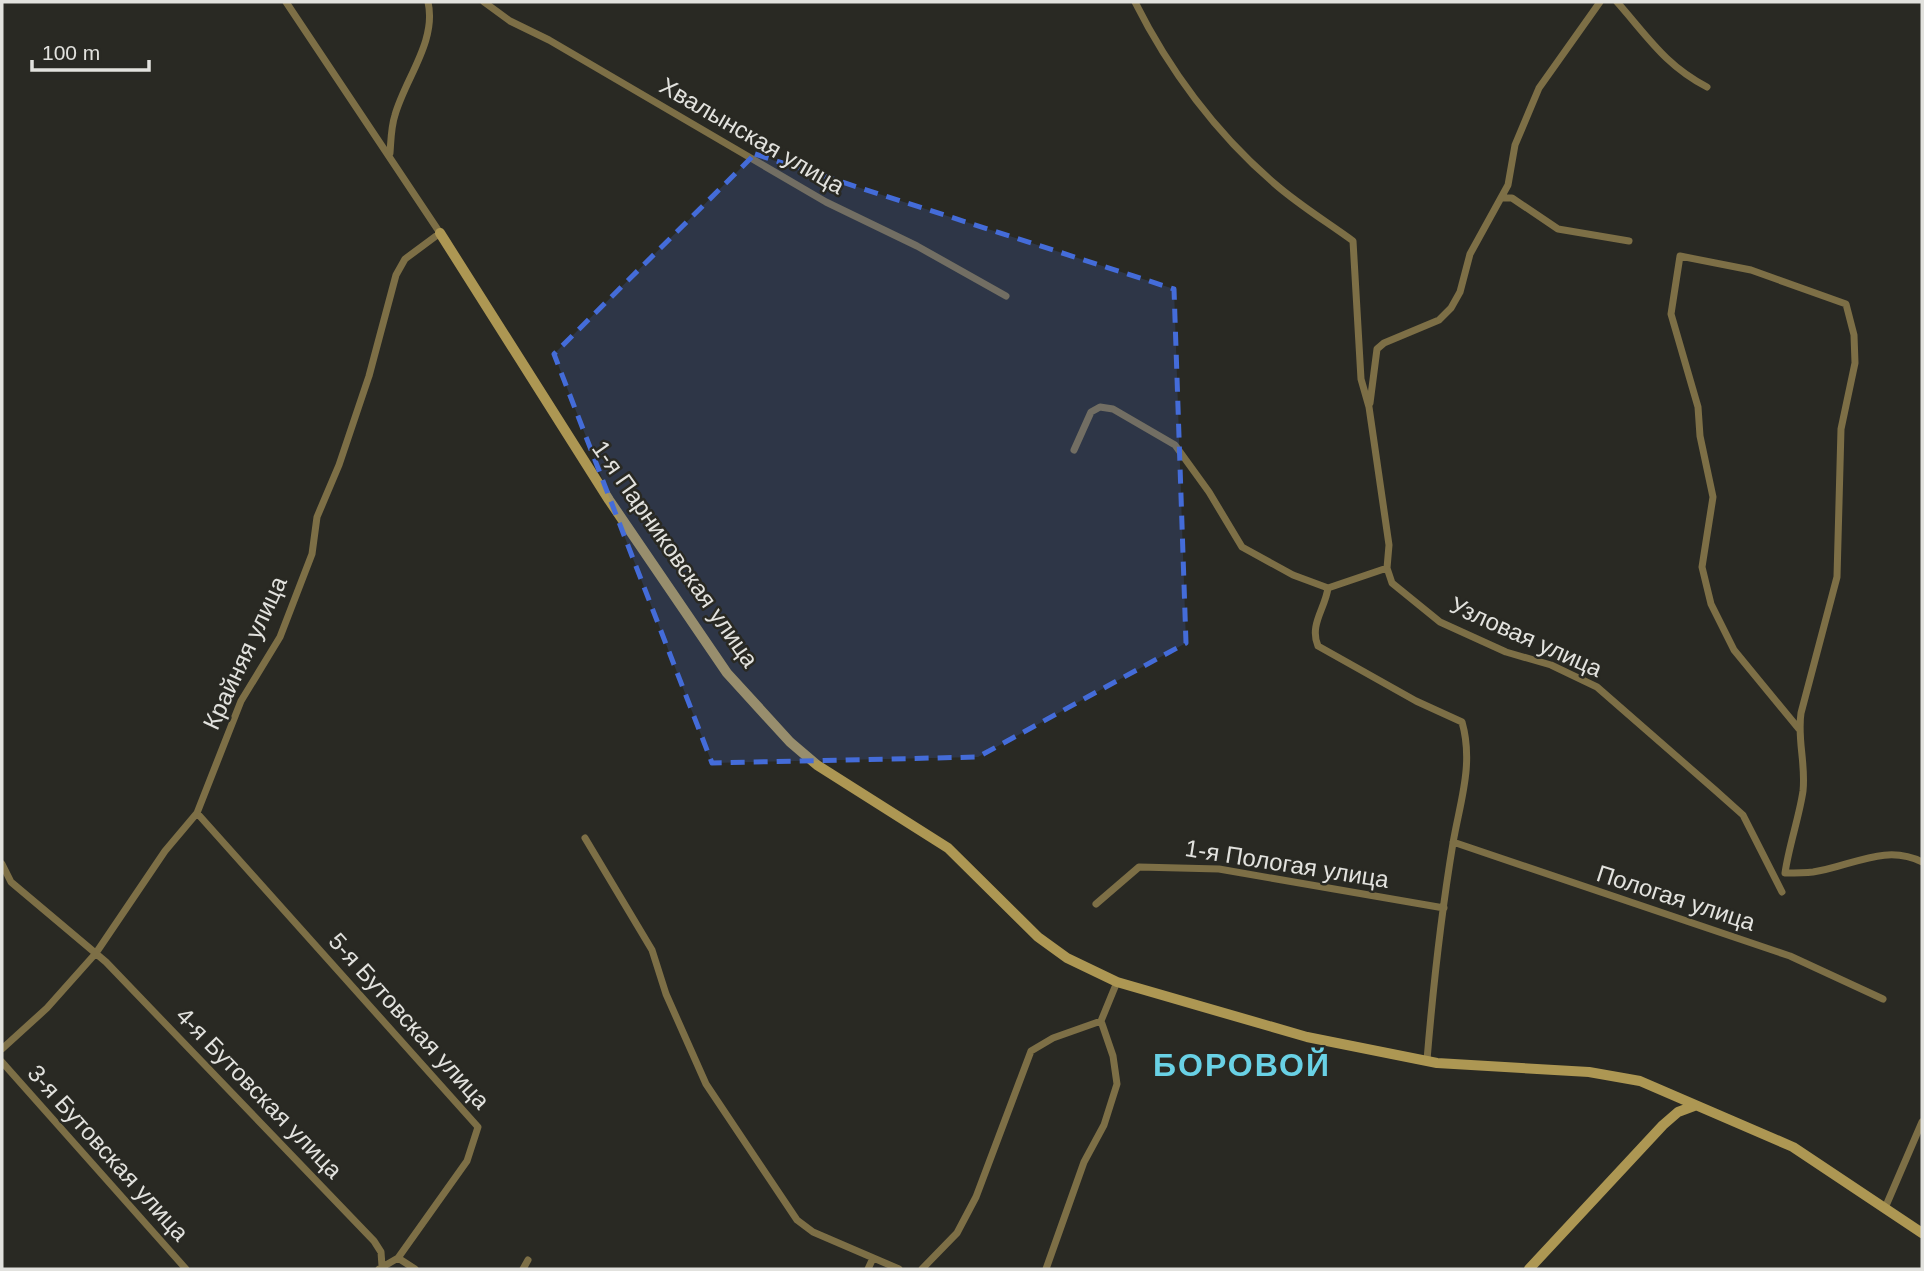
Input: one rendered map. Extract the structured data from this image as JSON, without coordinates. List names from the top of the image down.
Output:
{
  "streets": {
    "street": [
      "Хвалынская улица",
      "1-я Парниковская улица",
      "Узловая улица",
      "Крайняя улица",
      "1-я Пологая улица",
      "Пологая улица",
      "5-я Бутовская улица",
      "4-я Бутовская улица",
      "3-я Бутовская улица"
    ]
  },
  "crossings": [
    ["1-я Парниковская улица", "Крайняя улица"],
    ["Крайняя улица", "5-я Бутовская улица"],
    ["Крайняя улица", "4-я Бутовская улица"],
    ["5-я Бутовская улица", "4-я Бутовская улица"]
  ],
  "districts": ["БОРОВОЙ"],
  "scale_bar": "100 m"
}
